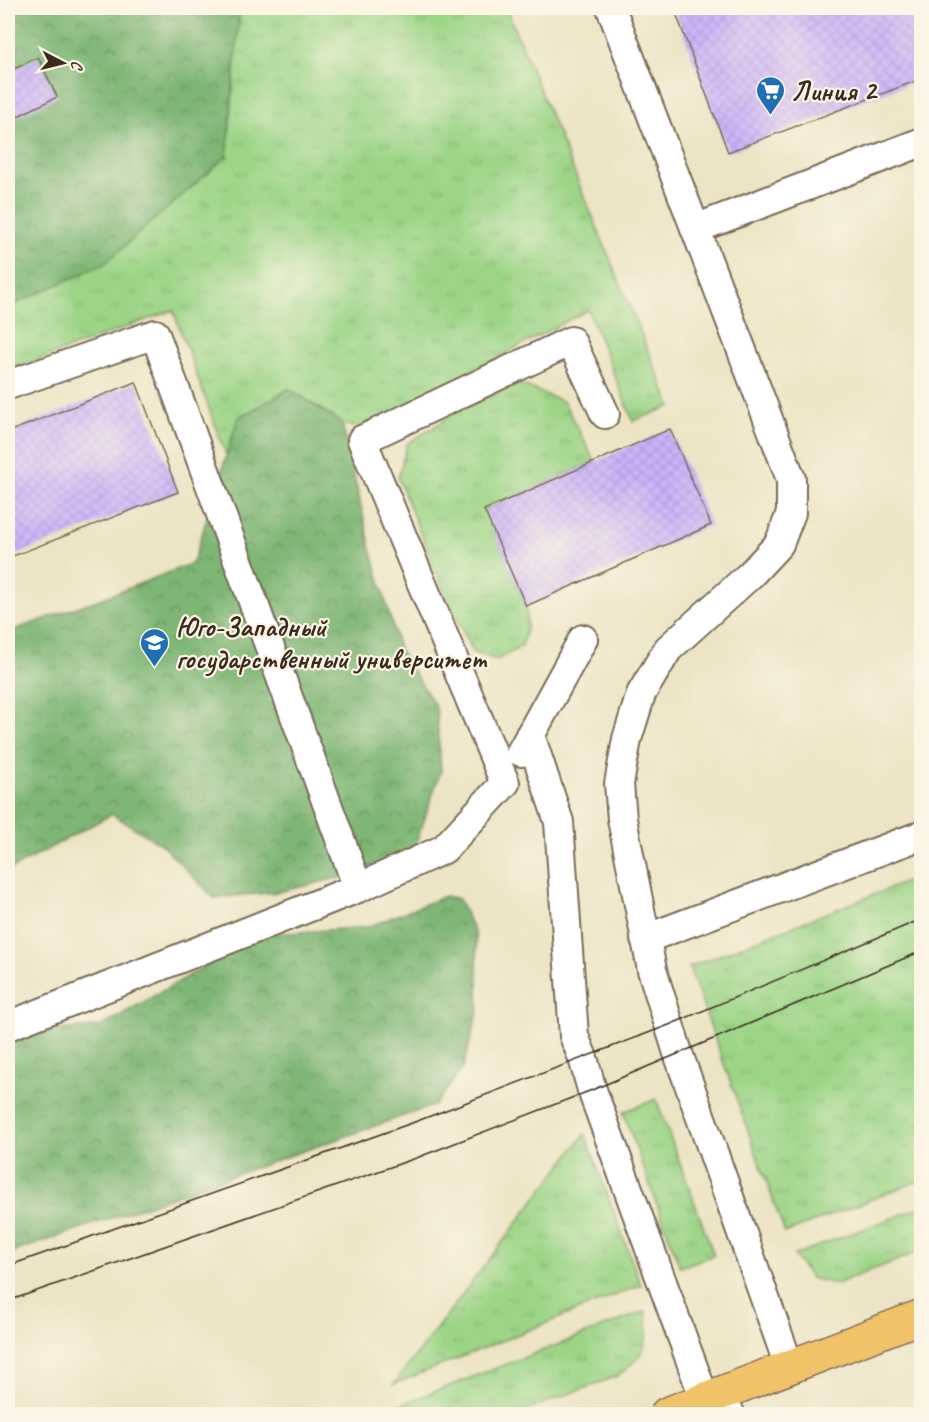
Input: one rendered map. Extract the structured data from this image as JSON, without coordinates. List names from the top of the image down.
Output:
{
  "places": {
    "supermarket": ["Линия 2"],
    "school or university": ["Юго-Западный государственный университет"]
  },
  "north": "right"
}
